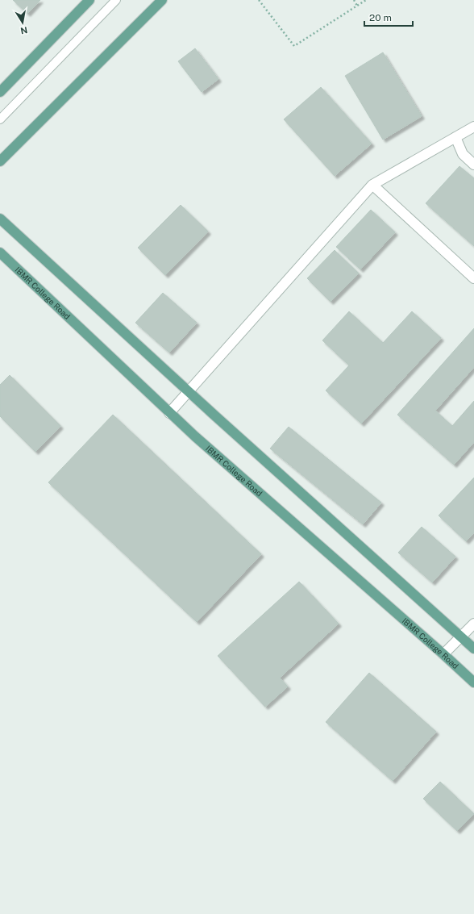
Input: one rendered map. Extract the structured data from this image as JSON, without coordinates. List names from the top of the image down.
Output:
{
  "streets": {
    "main road": ["IBMR College Road"]
  },
  "scale_bar": "20 m",
  "north": "bottom"
}
